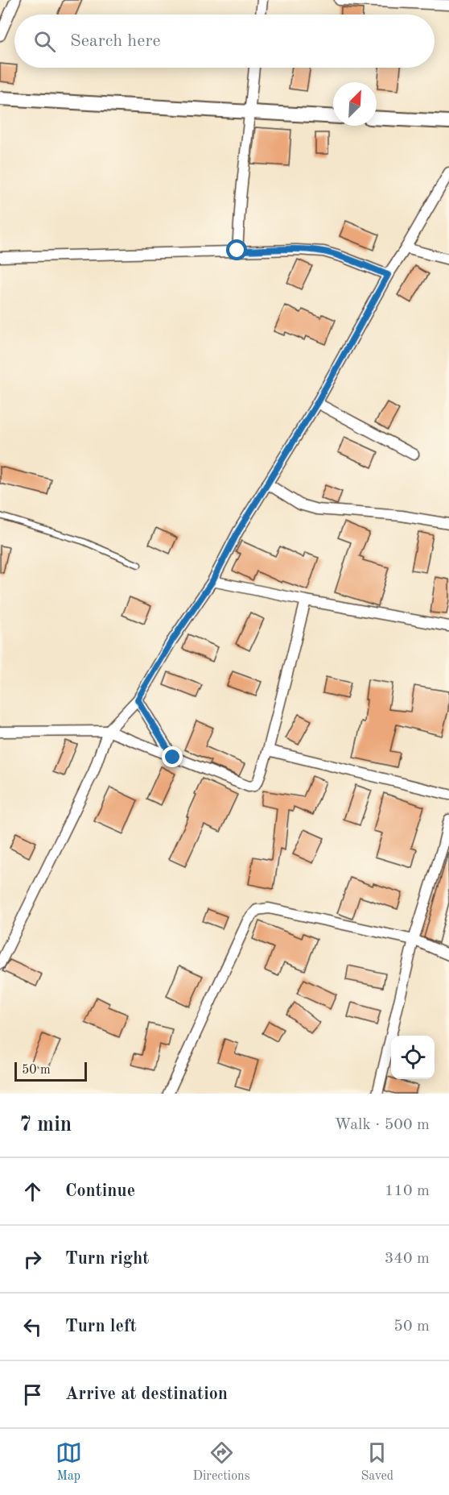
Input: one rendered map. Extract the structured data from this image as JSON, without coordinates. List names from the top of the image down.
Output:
{
  "scale_bar": "50 m",
  "north": "top right",
  "page": {
    "search": "Search here",
    "scale": "50 m",
    "heading": ["7 min", "Walk · 500 m"],
    "list": [
      ["Continue", "110 m"],
      ["Turn right", "340 m"],
      ["Turn left", "50 m"],
      "Arrive at destination"
    ],
    "nav": ["Map", "Directions", "Saved"]
  }
}
